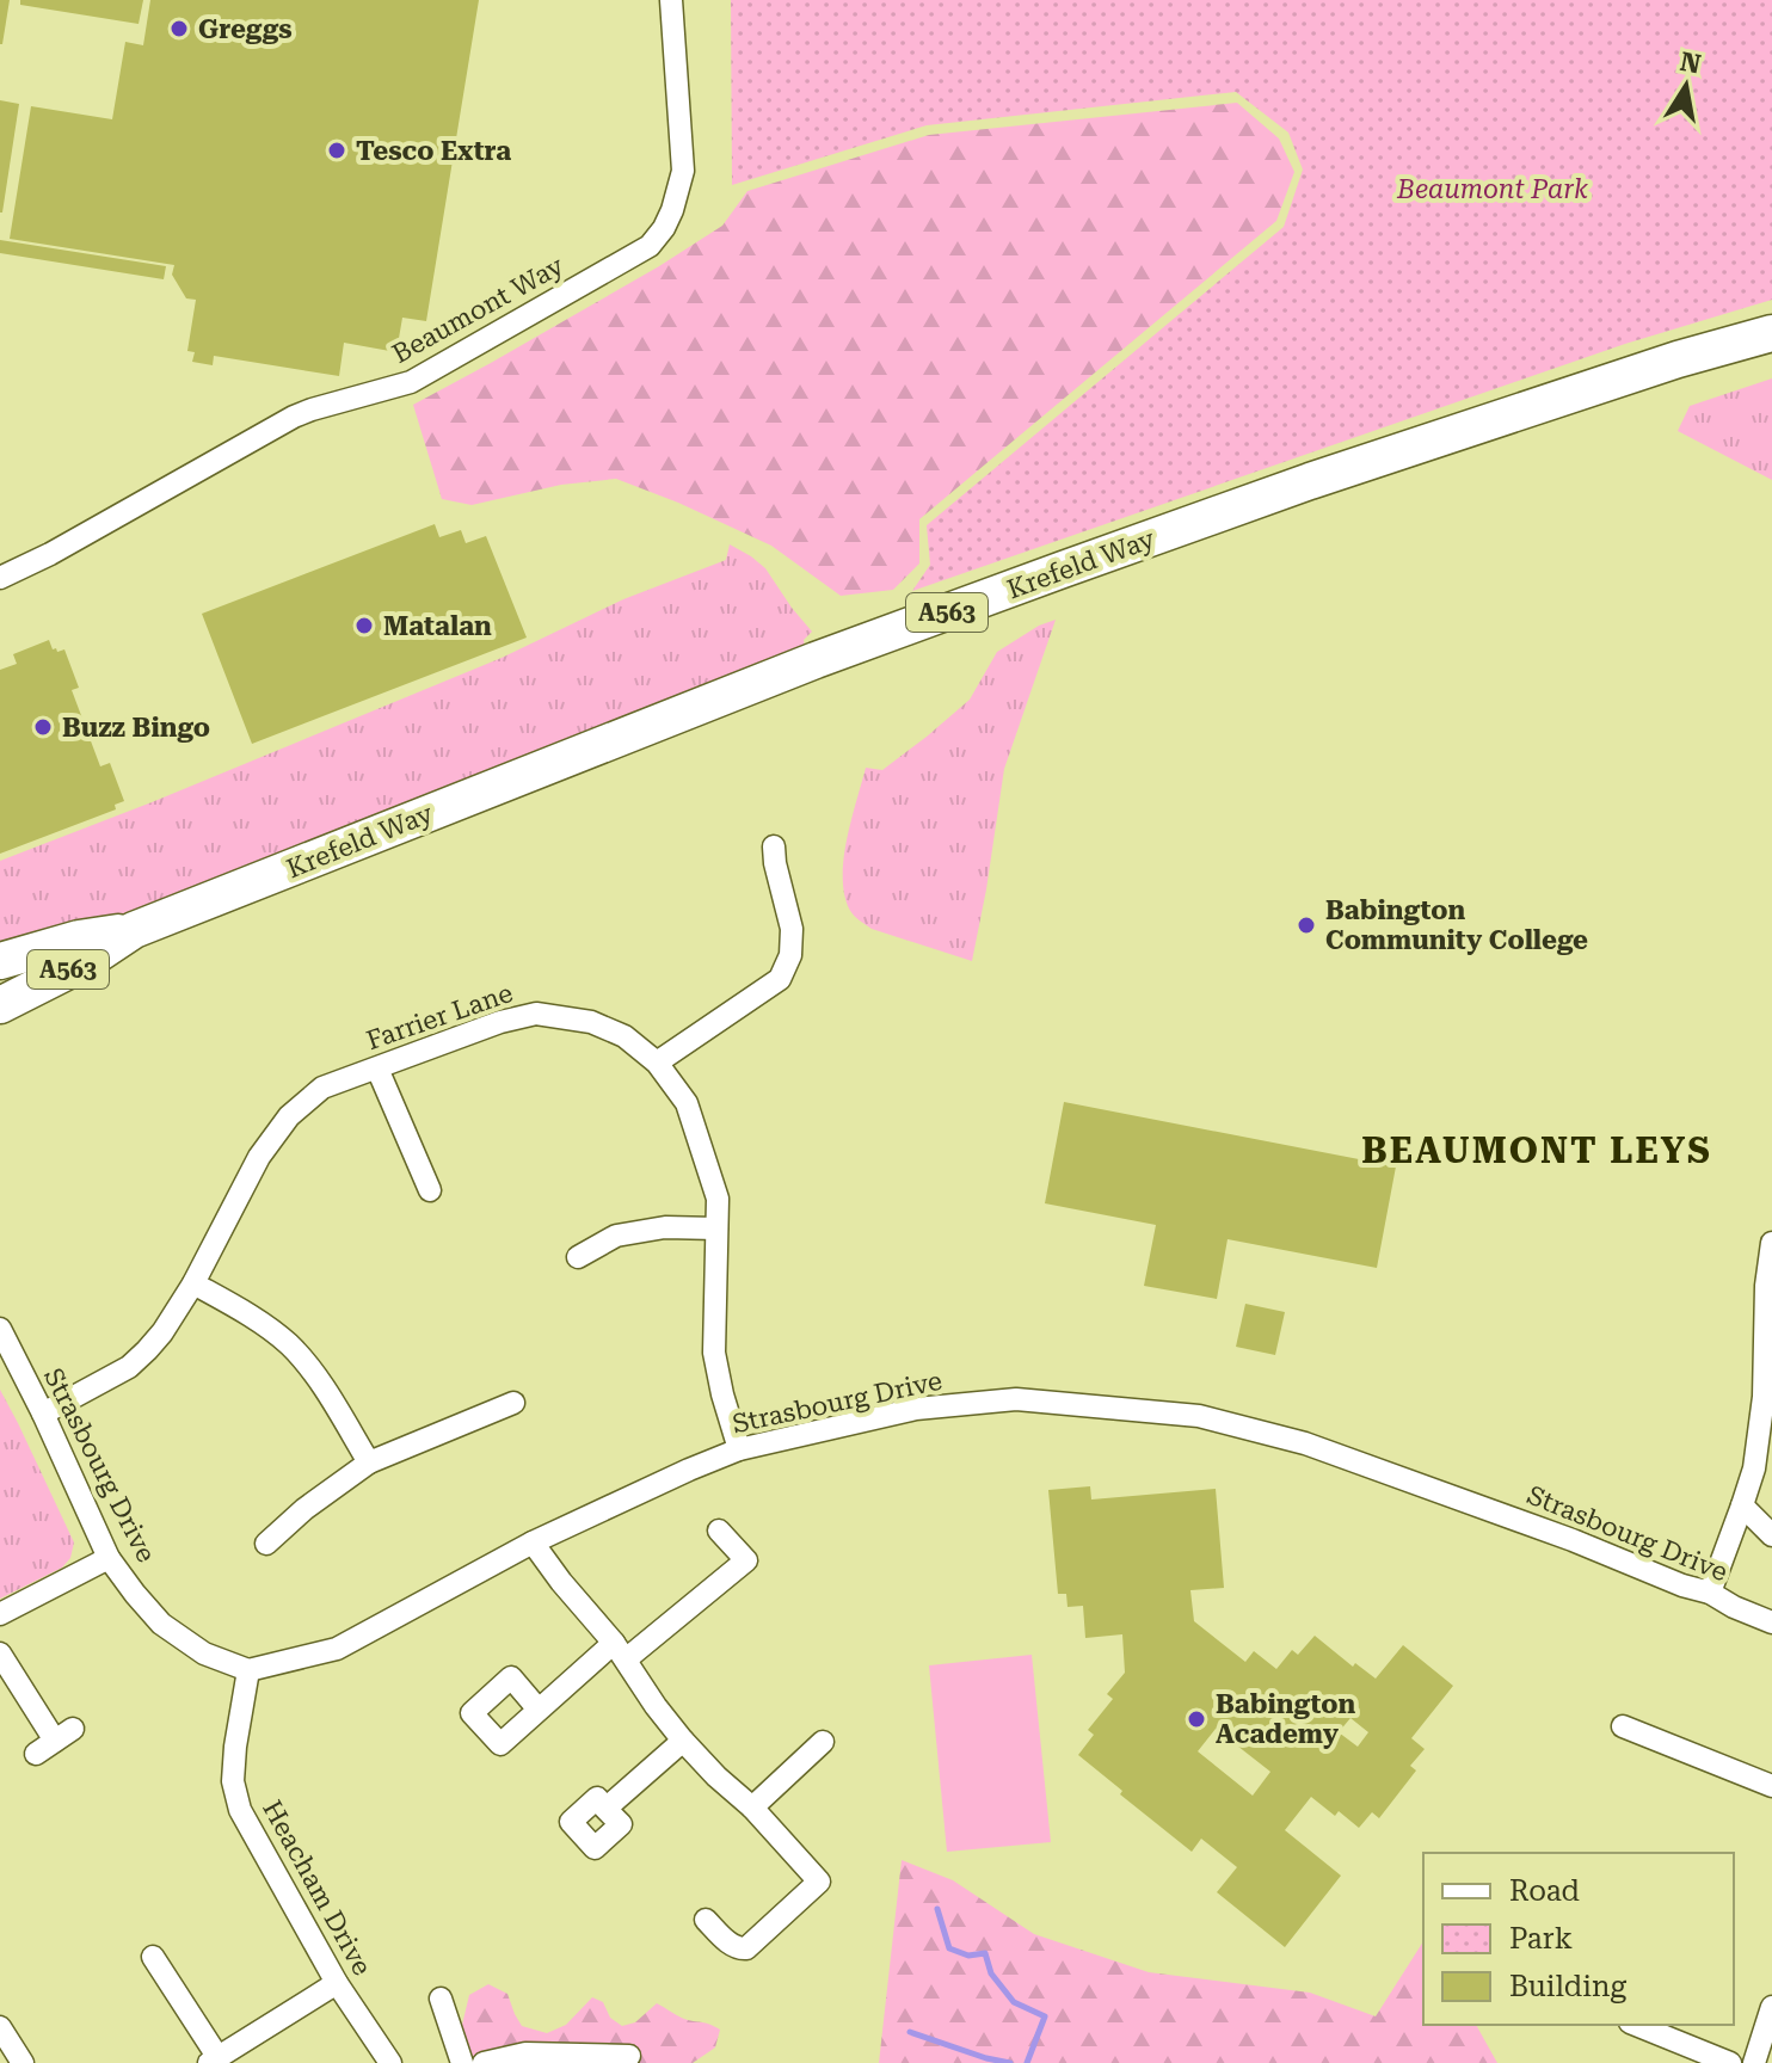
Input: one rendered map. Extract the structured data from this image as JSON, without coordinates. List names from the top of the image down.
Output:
{
  "streets": {
    "highway": ["Krefeld Way", "A563"],
    "street": [
      "Beaumont Way",
      "Farrier Lane",
      "Strasbourg Drive",
      "Heacham Drive"
    ]
  },
  "crossings": [
    ["Farrier Lane", "Strasbourg Drive"],
    ["Strasbourg Drive", "Heacham Drive"]
  ],
  "districts": ["BEAUMONT LEYS"],
  "parks": ["Beaumont Park"],
  "places": [
    "Greggs",
    "Tesco Extra",
    "Matalan",
    "Buzz Bingo",
    "Babington Community College",
    "Babington Academy"
  ],
  "legend": ["Road", "Park", "Building"],
  "north": "top"
}
